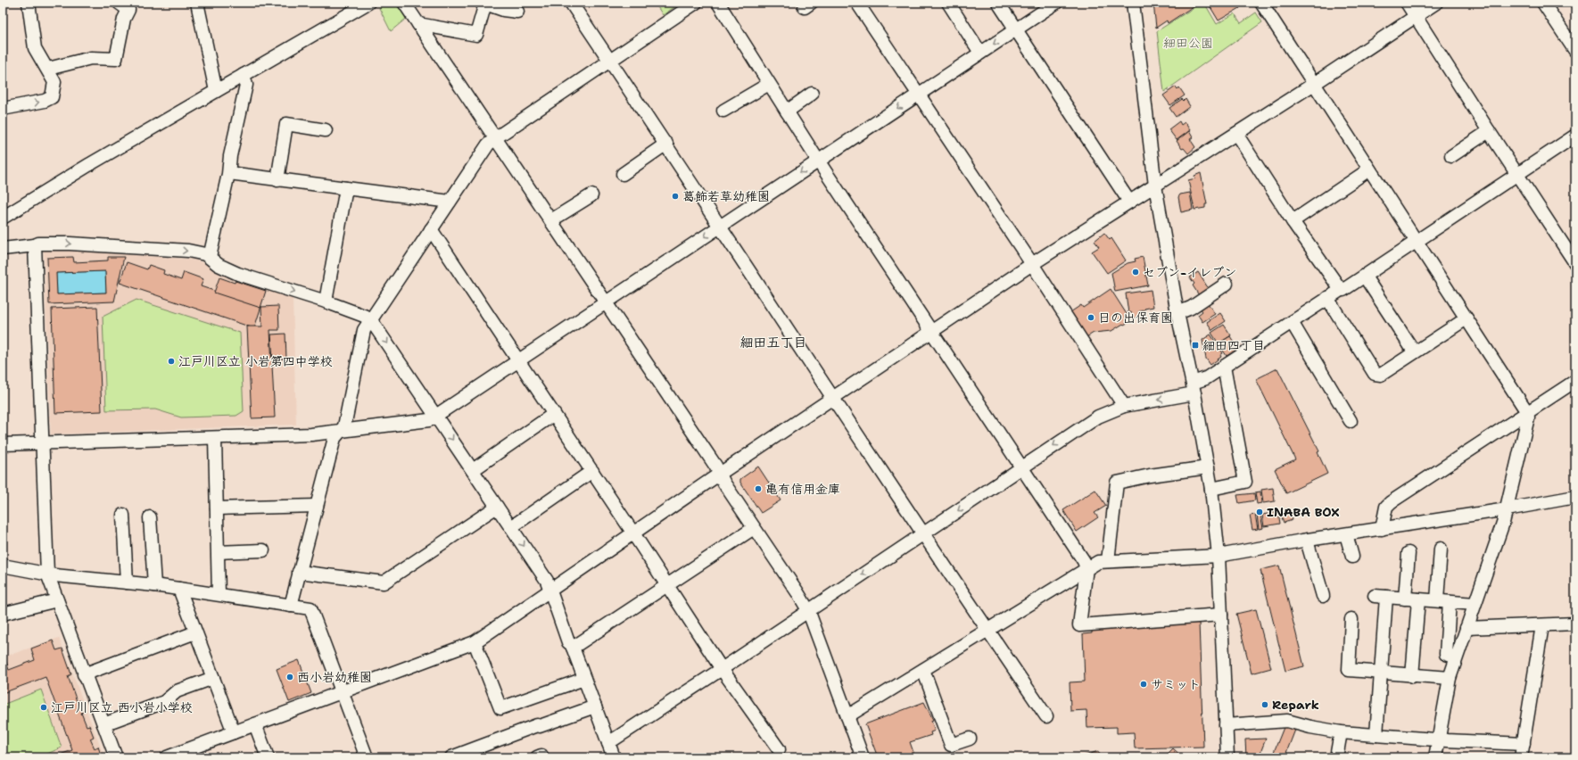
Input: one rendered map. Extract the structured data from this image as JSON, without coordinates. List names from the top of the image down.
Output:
{
  "districts": ["細田五丁目"],
  "parks": ["細田公園"],
  "places": {
    "other": [
      "葛飾若草幼稚園",
      "セブン-イレブン",
      "日の出保育園",
      "江戸川区立 小岩第四中学校",
      "亀有信用金庫",
      "INABA BOX",
      "西小岩幼稚園",
      "サミット",
      "Repark",
      "江戸川区立 西小岩小学校"
    ],
    "transit": ["細田四丁目"]
  }
}
